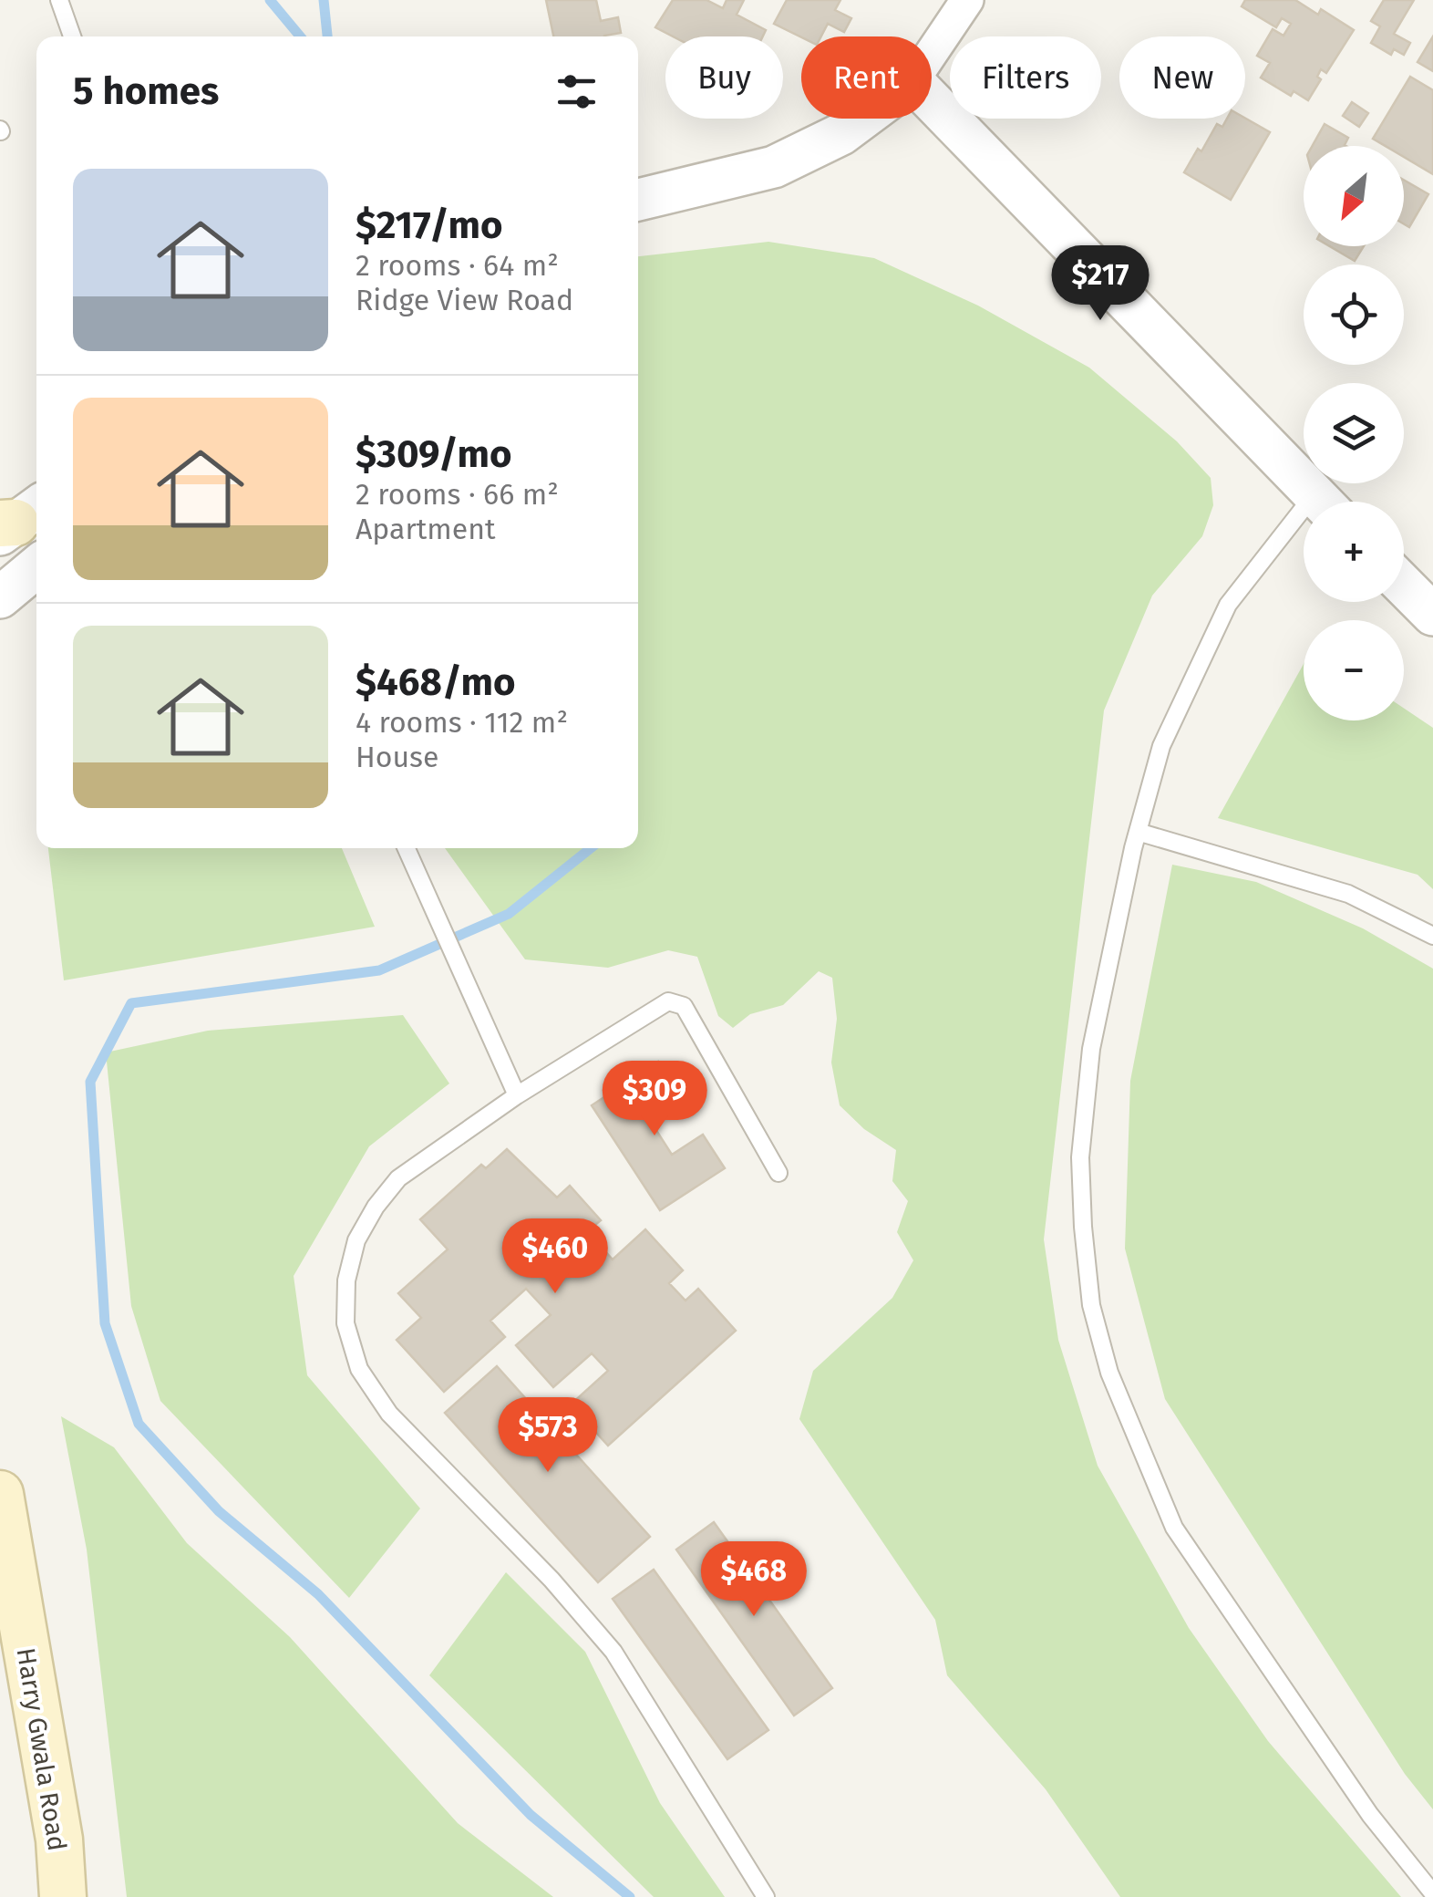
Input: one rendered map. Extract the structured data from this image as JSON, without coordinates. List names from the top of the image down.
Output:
{
  "streets": {
    "main road": ["Harry Gwala Road"]
  },
  "north": "bottom left",
  "page": {
    "chip": [
      "Buy",
      "Rent",
      "Filters",
      "New"
    ],
    "heading": "5 homes",
    "map_buttons": ["+", "−"],
    "list": [
      {
        "name": "$217/mo",
        "note": "2 rooms · 64 m² · Ridge View Road"
      },
      {
        "name": "$309/mo",
        "note": "2 rooms · 66 m² · Apartment"
      },
      {
        "name": "$468/mo",
        "note": "4 rooms · 112 m² · House"
      }
    ],
    "price": [
      "$217",
      "$309",
      "$460",
      "$573",
      "$468"
    ]
  }
}
